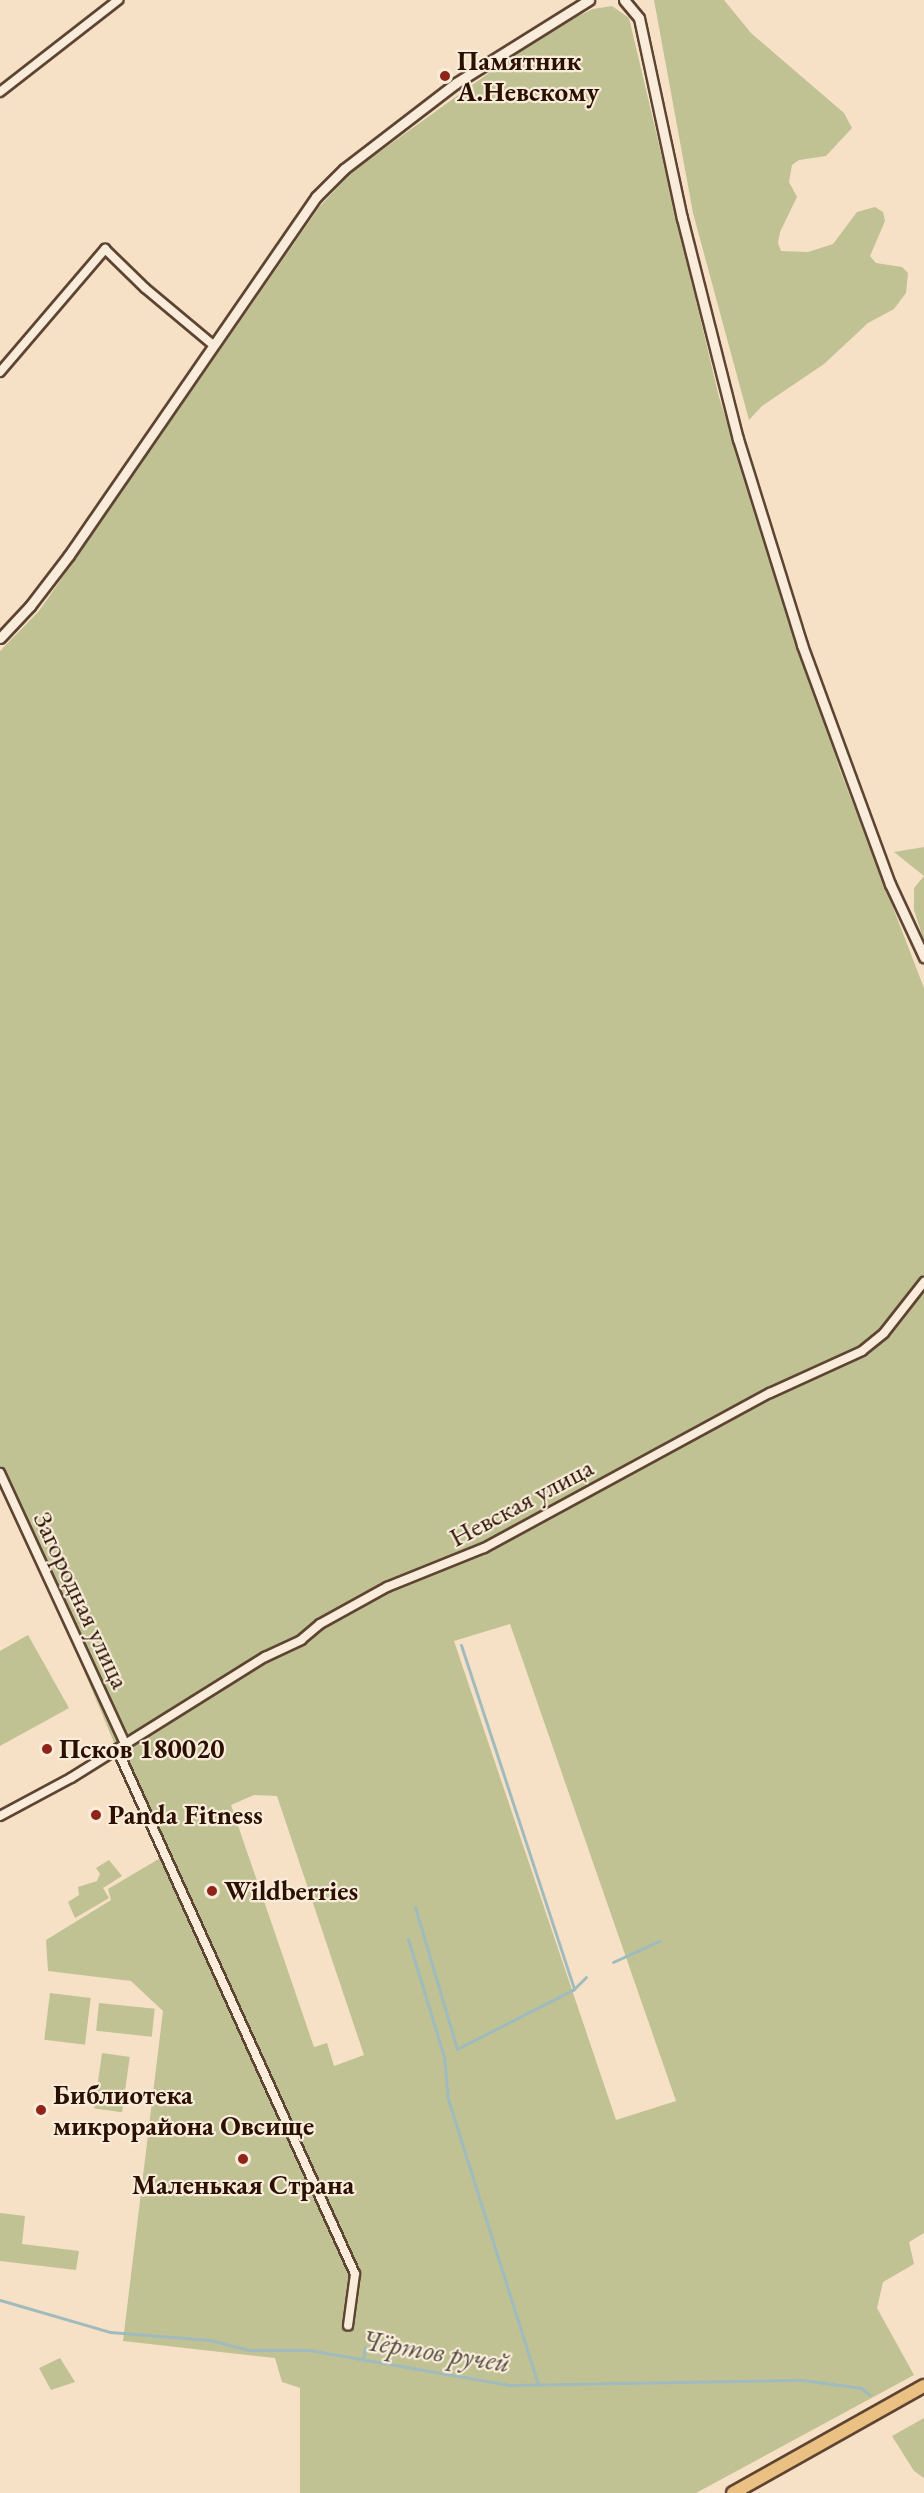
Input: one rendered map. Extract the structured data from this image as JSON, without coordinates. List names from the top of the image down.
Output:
{
  "streets": {
    "street": ["Невская улица", "Загородная улица"]
  },
  "crossings": [
    ["Невская улица", "Загородная улица"]
  ],
  "water": ["Чёртов ручей"],
  "places": [
    "Памятник А.Невскому",
    "Псков 180020",
    "Panda Fitness",
    "Wildberries",
    "Библиотека микрорайона Овсище",
    "Маленькая Страна"
  ]
}
